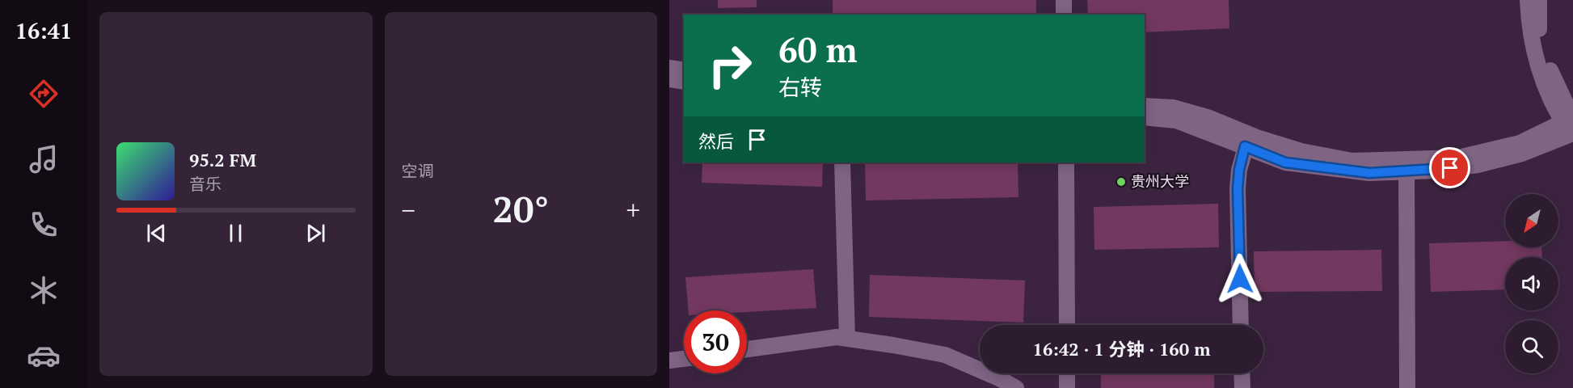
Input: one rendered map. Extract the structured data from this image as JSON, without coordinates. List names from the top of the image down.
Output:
{
  "places": ["贵州大学"],
  "north": "bottom left",
  "page": {
    "tabs": "16:41",
    "tile": "空调",
    "turn": ["60 m", "右转"],
    "then": "然后",
    "song": ["95.2 FM", "音乐"],
    "heat": ["−", "20°", "+"],
    "limit": "30",
    "trip": "16:42 · 1 分钟 · 160 m"
  }
}
